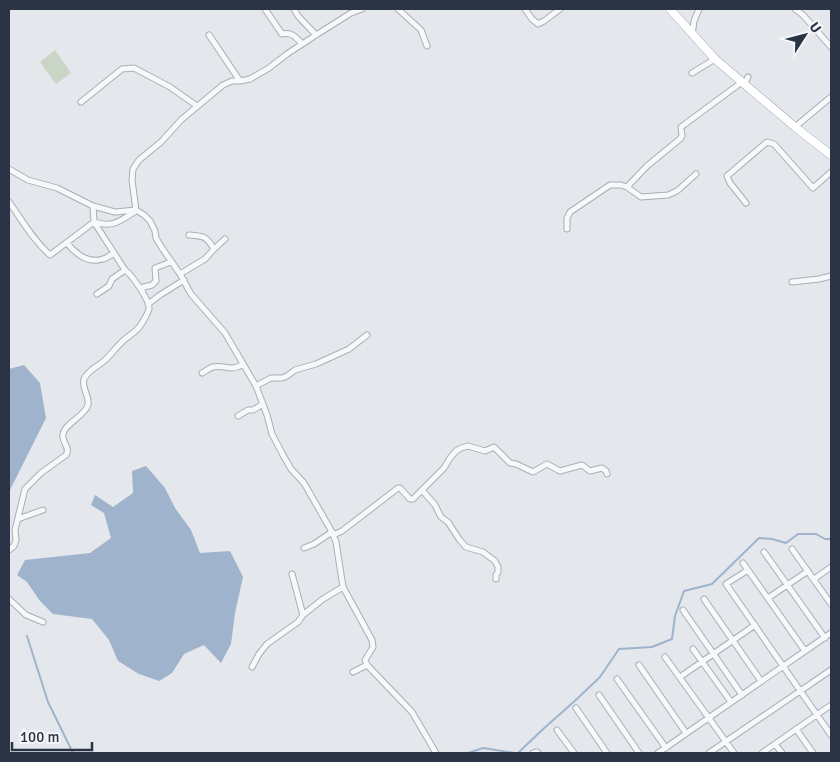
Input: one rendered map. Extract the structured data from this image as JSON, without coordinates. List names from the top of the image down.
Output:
{
  "scale_bar": "100 m",
  "north": "top right"
}
